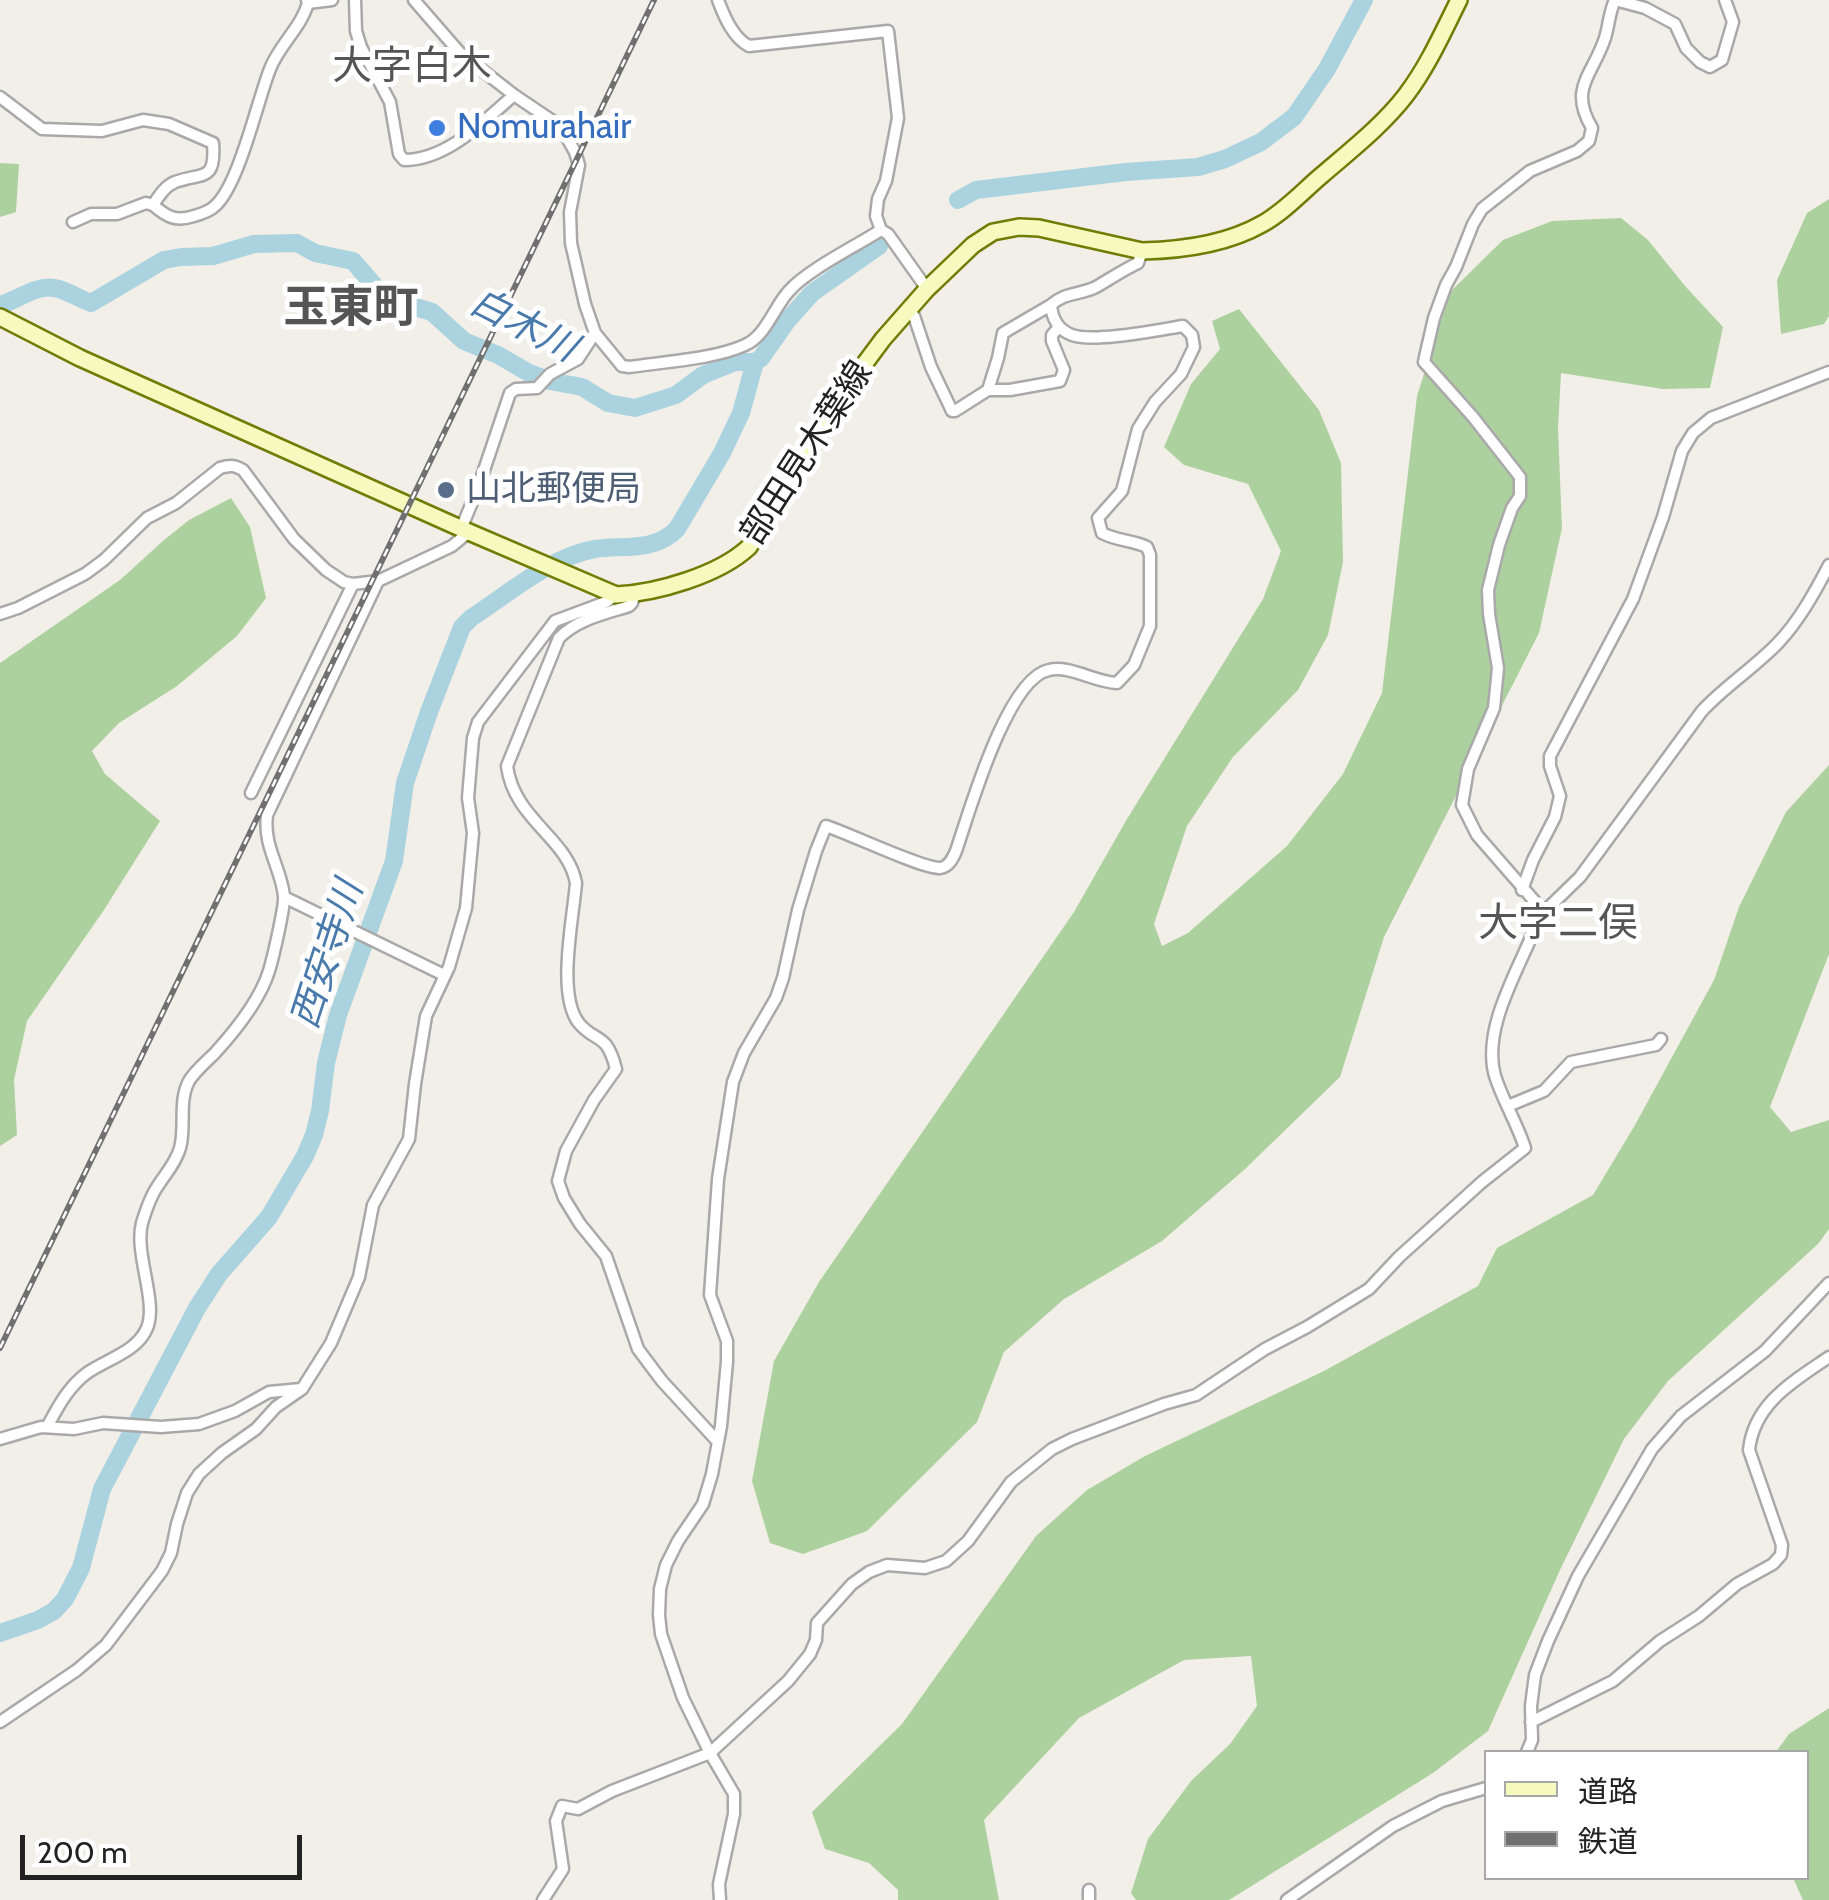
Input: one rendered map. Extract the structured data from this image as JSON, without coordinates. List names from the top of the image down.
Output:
{
  "streets": {
    "main road": ["部田見木葉線"]
  },
  "districts": ["大字白木", "玉東町", "大字二俣"],
  "water": ["白木川", "西安寺川"],
  "places": ["Nomurahair", "山北郵便局"],
  "legend": ["道路", "鉄道"],
  "scale_bar": "200 m"
}
